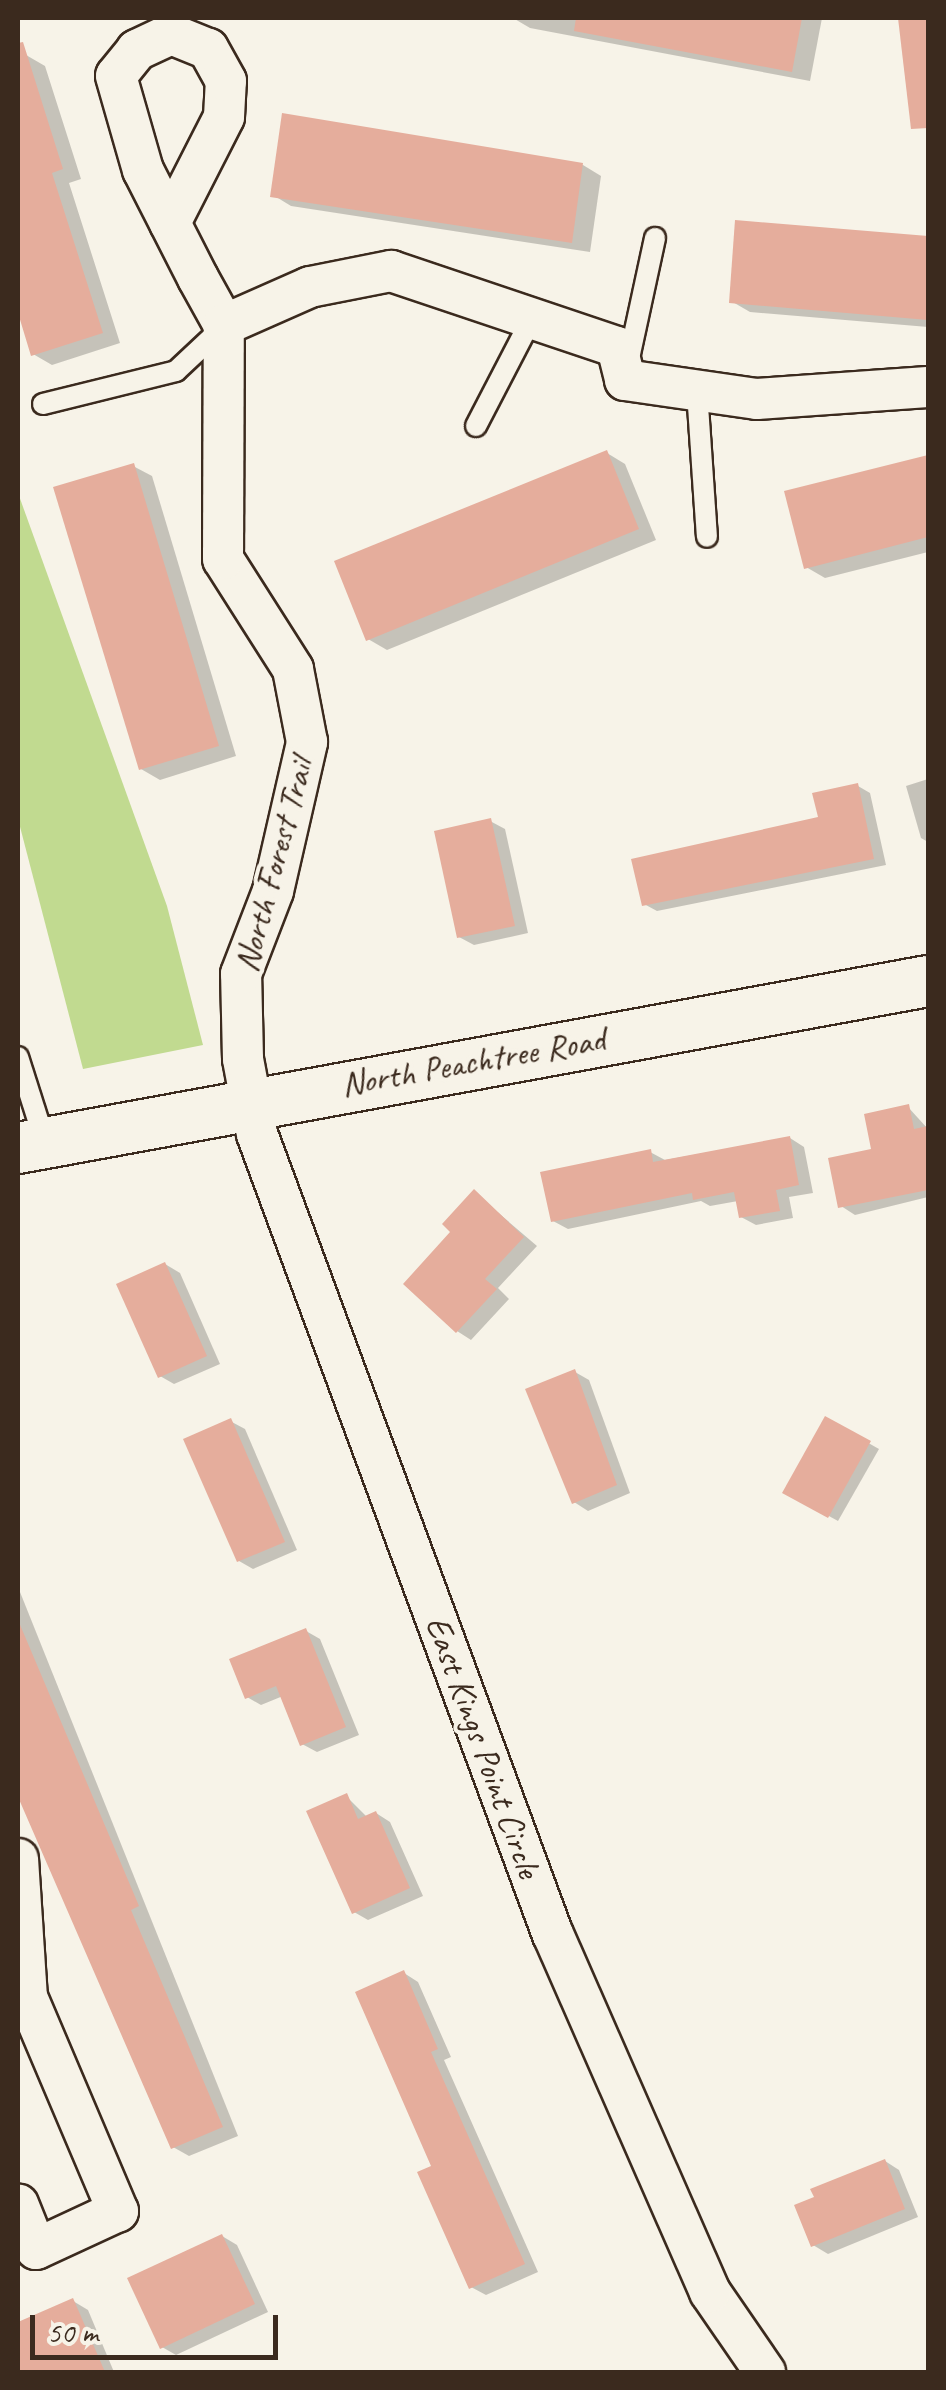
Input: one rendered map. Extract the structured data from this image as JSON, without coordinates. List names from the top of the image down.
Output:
{
  "streets": {
    "street": ["North Forest Trail", "North Peachtree Road", "East Kings Point Circle"]
  },
  "crossings": [
    ["North Forest Trail", "North Peachtree Road"],
    ["North Forest Trail", "East Kings Point Circle"],
    ["North Peachtree Road", "East Kings Point Circle"]
  ],
  "scale_bar": "50 m"
}
